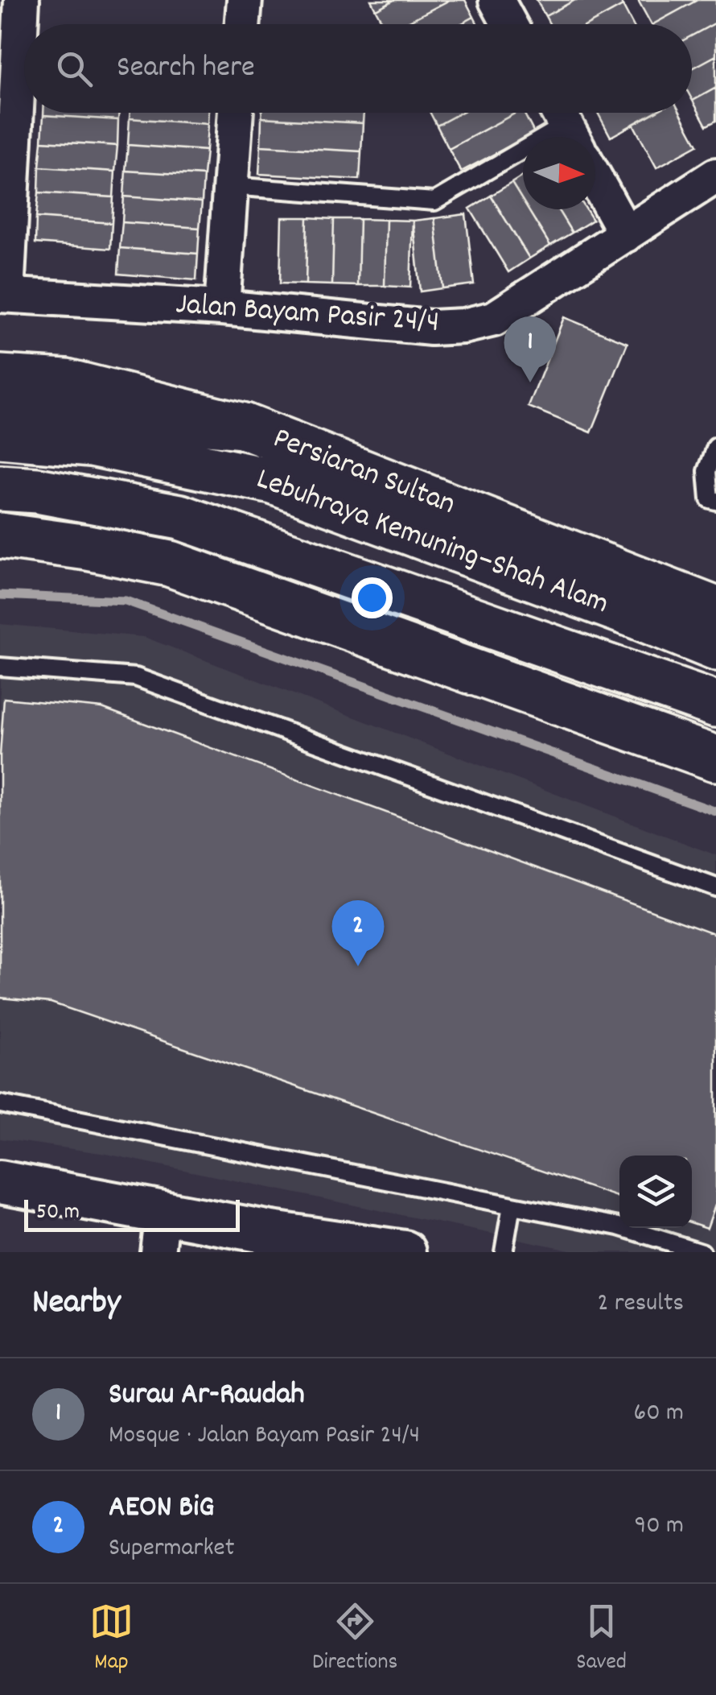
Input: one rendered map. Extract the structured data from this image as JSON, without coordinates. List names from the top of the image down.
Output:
{
  "streets": {
    "main road": ["Persiaran Sultan", "Lebuhraya Kemuning–Shah Alam"],
    "street": ["Jalan Bayam Pasir 24/4"]
  },
  "scale_bar": "50 m",
  "north": "right",
  "page": {
    "search": "Search here",
    "pins": ["1", "2"],
    "scale": "50 m",
    "heading": ["Nearby", "2 results"],
    "list": [
      {
        "mark": "1",
        "name": "Surau Ar-Raudah",
        "note": "Mosque · Jalan Bayam Pasir 24/4",
        "value": "60 m"
      },
      {
        "mark": "2",
        "name": "AEON BiG",
        "note": "Supermarket",
        "value": "90 m"
      }
    ],
    "nav": ["Map", "Directions", "Saved"]
  }
}
